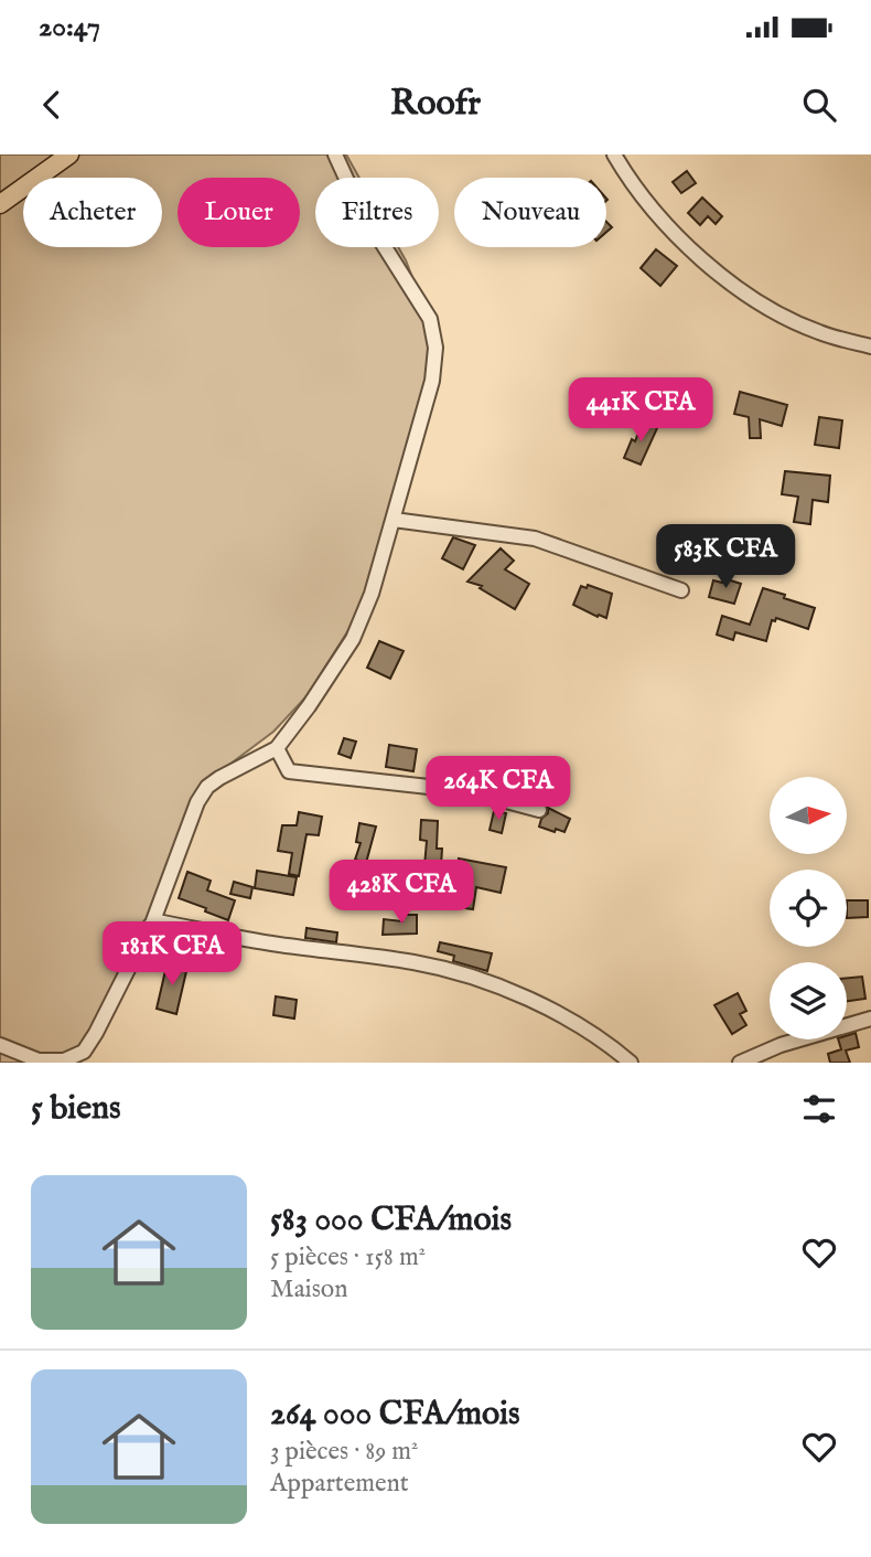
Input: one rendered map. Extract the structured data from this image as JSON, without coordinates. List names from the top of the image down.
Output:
{
  "north": "right",
  "page": {
    "status": "20:47",
    "header": "Roofr",
    "chip": [
      "Acheter",
      "Louer",
      "Filtres",
      "Nouveau"
    ],
    "price": [
      "441K CFA",
      "583K CFA",
      "264K CFA",
      "428K CFA",
      "181K CFA"
    ],
    "heading": "5 biens",
    "list": [
      {
        "name": "583 000 CFA/mois",
        "note": "5 pièces · 158 m² · Maison"
      },
      {
        "name": "264 000 CFA/mois",
        "note": "3 pièces · 89 m² · Appartement"
      }
    ]
  }
}
